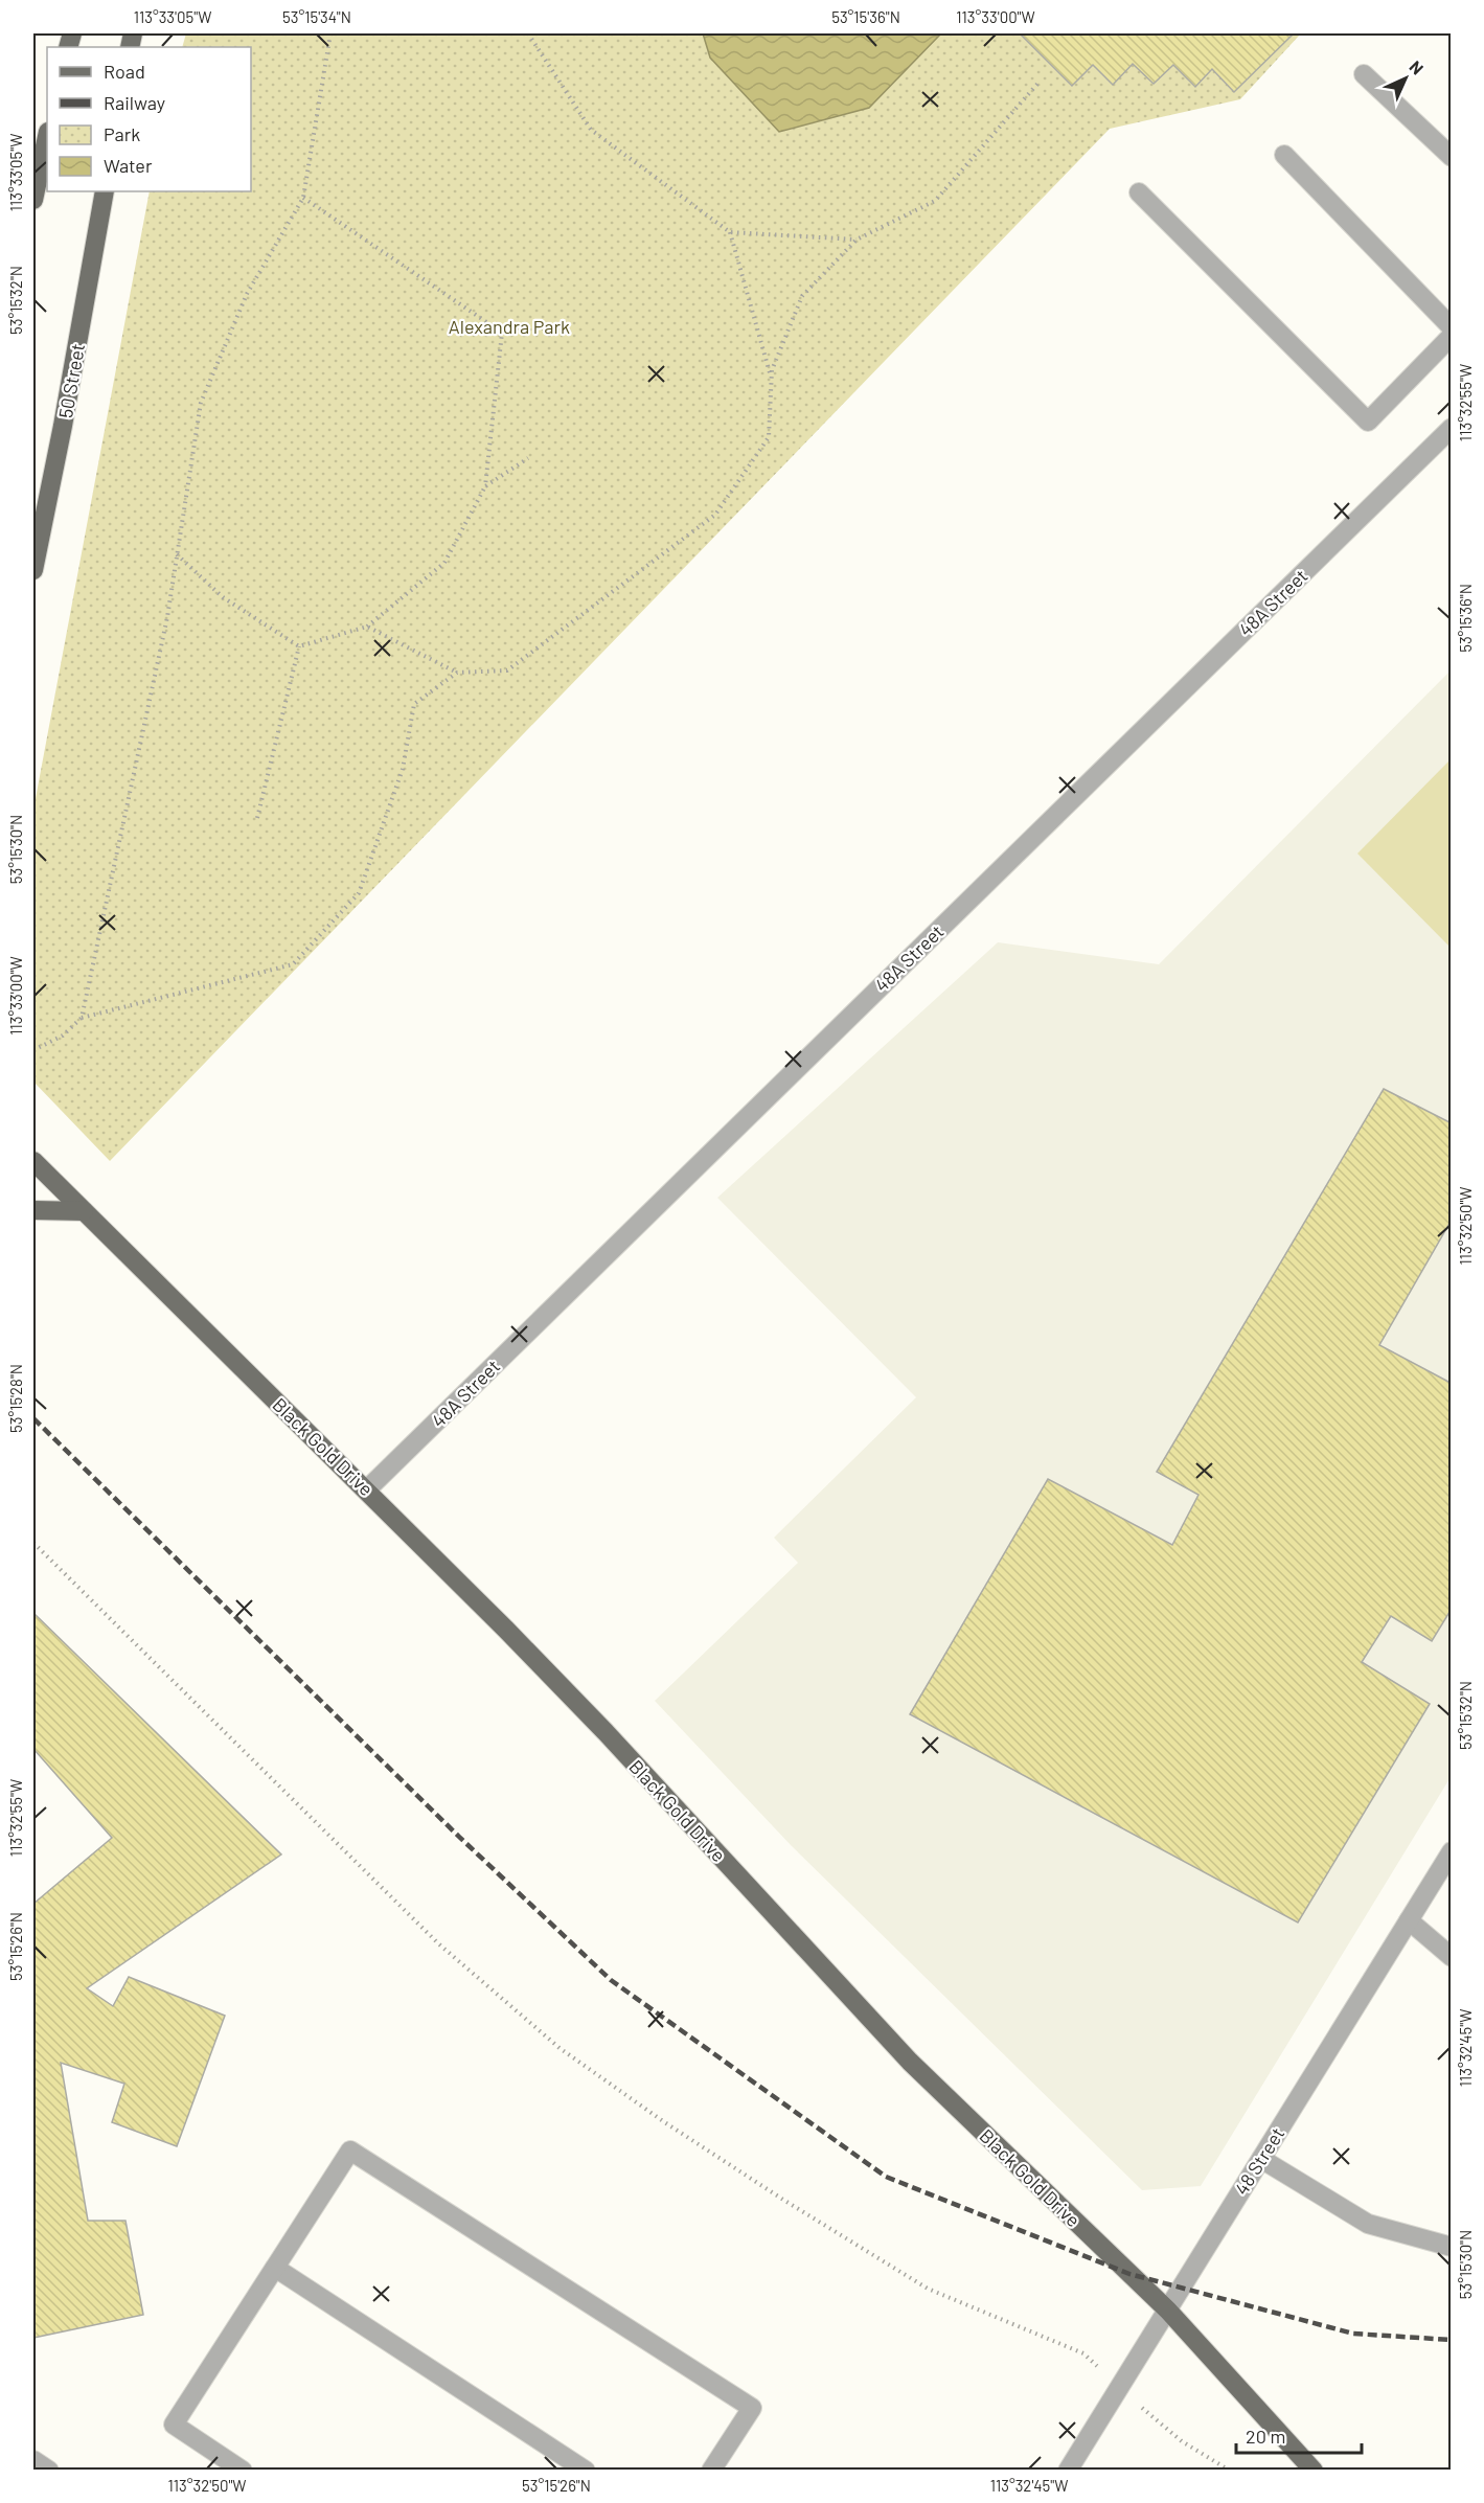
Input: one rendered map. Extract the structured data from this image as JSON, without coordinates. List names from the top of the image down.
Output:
{
  "streets": {
    "main road": ["50 Street", "Black Gold Drive"],
    "street": ["48A Street", "48 Street"]
  },
  "crossings": [
    ["48A Street", "Black Gold Drive"],
    ["Black Gold Drive", "48 Street"]
  ],
  "parks": ["Alexandra Park"],
  "legend": [
    "Road",
    "Railway",
    "Park",
    "Water"
  ],
  "scale_bar": "20 m",
  "north": "top right",
  "coordinates": [
    "113°33'05\"W",
    "53°15'34\"N",
    "53°15'36\"N",
    "113°33'00\"W",
    "53°15'32\"N",
    "113°32'55\"W",
    "53°15'30\"N",
    "113°32'50\"W",
    "53°15'28\"N",
    "53°15'26\"N",
    "113°32'45\"W"
  ]
}
